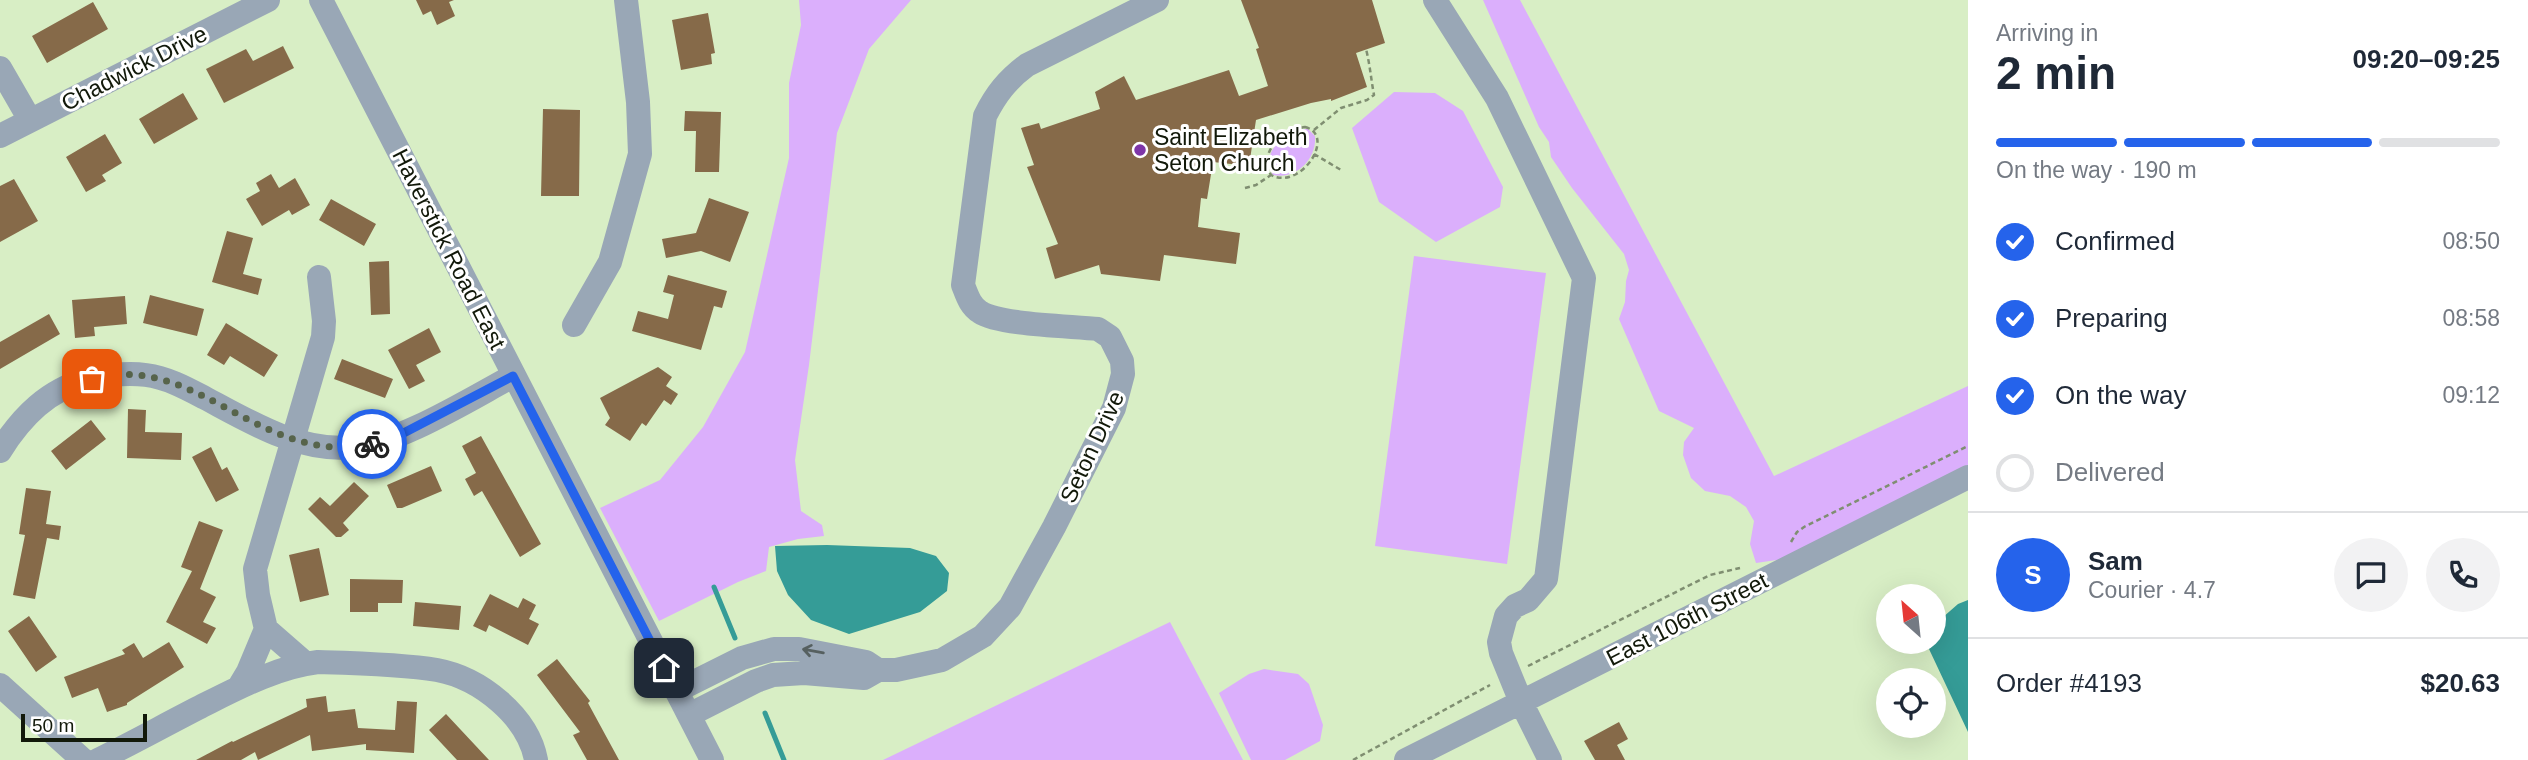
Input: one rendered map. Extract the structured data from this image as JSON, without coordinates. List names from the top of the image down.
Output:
{
  "streets": {
    "street": [
      "Chadwick Drive",
      "Haverstick Road East",
      "Seton Drive",
      "East 106th Street"
    ]
  },
  "crossings": [
    ["Haverstick Road East", "Seton Drive"]
  ],
  "places": ["Saint Elizabeth Seton Church"],
  "scale_bar": "50 m",
  "north": "top left",
  "page": {
    "heading": ["2 min", "Arriving in", "09:20–09:25"],
    "panel": [
      "Sam",
      "Courier · 4.7",
      "Order #4193",
      "$20.63"
    ],
    "bar": "On the way · 190 m",
    "list": [
      ["Confirmed", "08:50"],
      ["Preparing", "08:58"],
      ["On the way", "09:12"],
      "Delivered"
    ],
    "round": "S",
    "scale": "50 m"
  }
}
